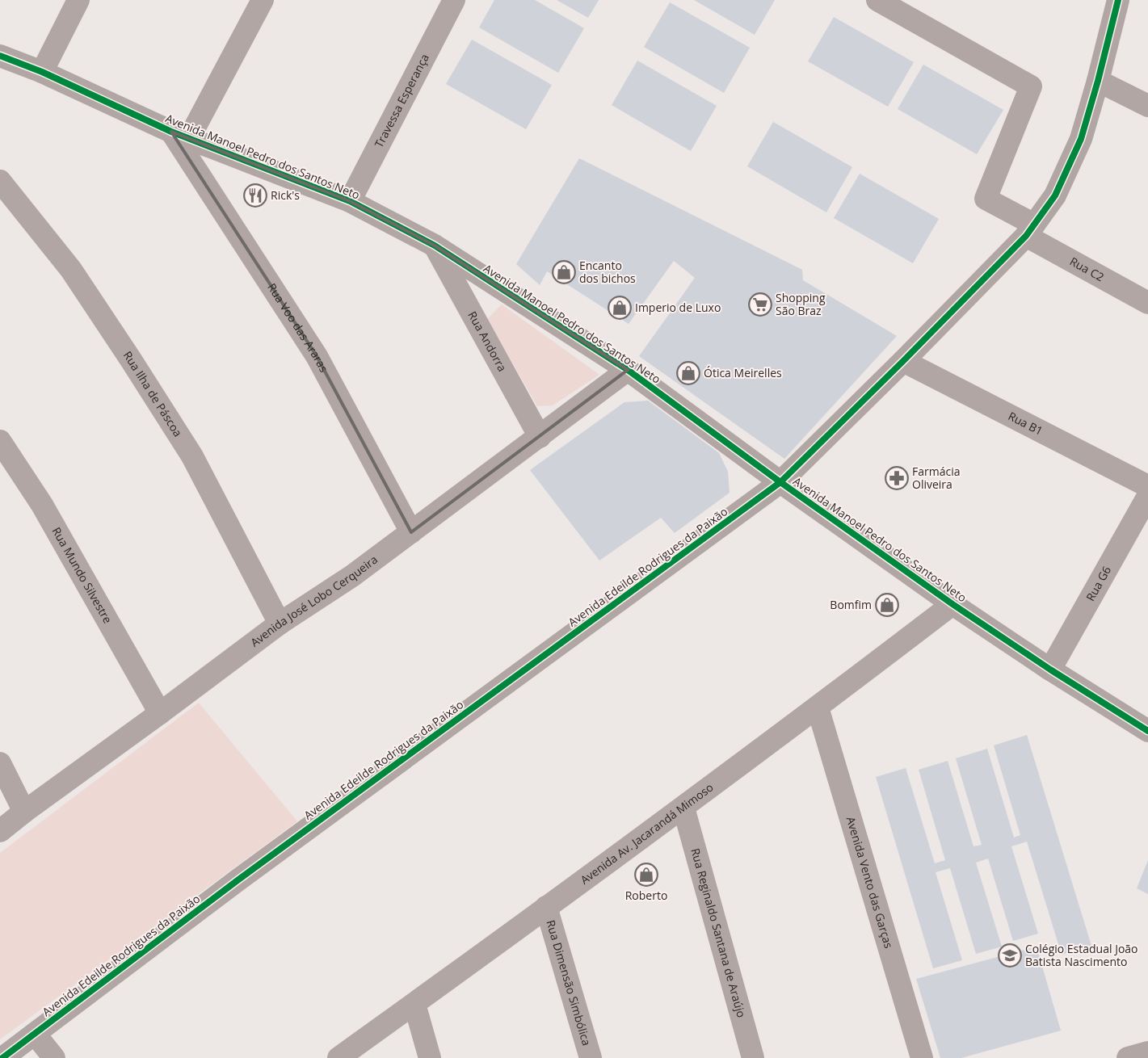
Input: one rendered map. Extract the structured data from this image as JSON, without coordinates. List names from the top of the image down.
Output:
{
  "streets": {
    "street": [
      "Travessa Esperança",
      "Avenida Manoel Pedro dos Santos Neto",
      "Rua C2",
      "Rua Voo das Araras",
      "Rua Andorra",
      "Rua Ilha de Páscoa",
      "Rua B1",
      "Avenida Edeilde Rodrigues da Paixão",
      "Rua Mundo Silvestre",
      "Rua G6",
      "Avenida José Lobo Cerqueira",
      "Avenida Av. Jacarandá Mimoso",
      "Avenida Vento das Garças",
      "Rua Reginaldo Santana de Araújo",
      "Rua Dimensão Simbólica"
    ]
  },
  "crossings": [
    ["Travessa Esperança", "Avenida Manoel Pedro dos Santos Neto"],
    ["Avenida Manoel Pedro dos Santos Neto", "Rua Voo das Araras"],
    ["Avenida Manoel Pedro dos Santos Neto", "Rua Andorra"],
    ["Avenida Manoel Pedro dos Santos Neto", "Avenida Edeilde Rodrigues da Paixão"],
    ["Avenida Manoel Pedro dos Santos Neto", "Rua G6"],
    ["Avenida Manoel Pedro dos Santos Neto", "Avenida José Lobo Cerqueira"],
    ["Avenida Manoel Pedro dos Santos Neto", "Avenida Av. Jacarandá Mimoso"],
    ["Rua C2", "Avenida Edeilde Rodrigues da Paixão"],
    ["Rua Voo das Araras", "Avenida José Lobo Cerqueira"],
    ["Rua Andorra", "Avenida José Lobo Cerqueira"],
    ["Rua Ilha de Páscoa", "Avenida José Lobo Cerqueira"],
    ["Rua B1", "Avenida Edeilde Rodrigues da Paixão"],
    ["Rua Mundo Silvestre", "Avenida José Lobo Cerqueira"],
    ["Avenida Av. Jacarandá Mimoso", "Avenida Vento das Garças"],
    ["Avenida Av. Jacarandá Mimoso", "Rua Reginaldo Santana de Araújo"],
    ["Avenida Av. Jacarandá Mimoso", "Rua Dimensão Simbólica"]
  ],
  "places": {
    "restaurant": ["Rick's"],
    "shop": [
      "Encanto dos bichos",
      "Imperio de Luxo",
      "Ótica Meirelles",
      "Bomfim",
      "Roberto"
    ],
    "supermarket": ["Shopping São Braz"],
    "pharmacy": ["Farmácia Oliveira"],
    "school or university": ["Colégio Estadual João Batista Nascimento"]
  }
}
